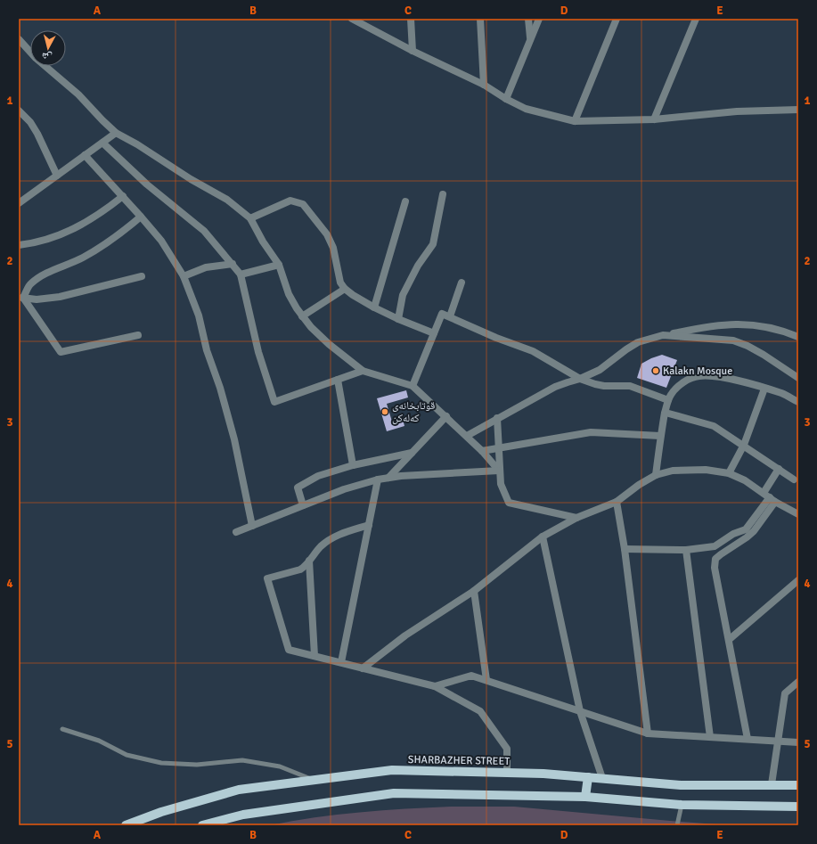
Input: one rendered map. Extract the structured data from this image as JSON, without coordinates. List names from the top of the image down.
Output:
{
  "streets": {
    "main road": ["SHARBAZHER STREET"]
  },
  "places": ["Kalakn Mosque", "قوتابخانەی کەلەکن"],
  "north": "bottom",
  "grid": {
    "columns": [
      "A",
      "B",
      "C",
      "D",
      "E"
    ],
    "rows": [
      "1",
      "2",
      "3",
      "4",
      "5"
    ]
  }
}
